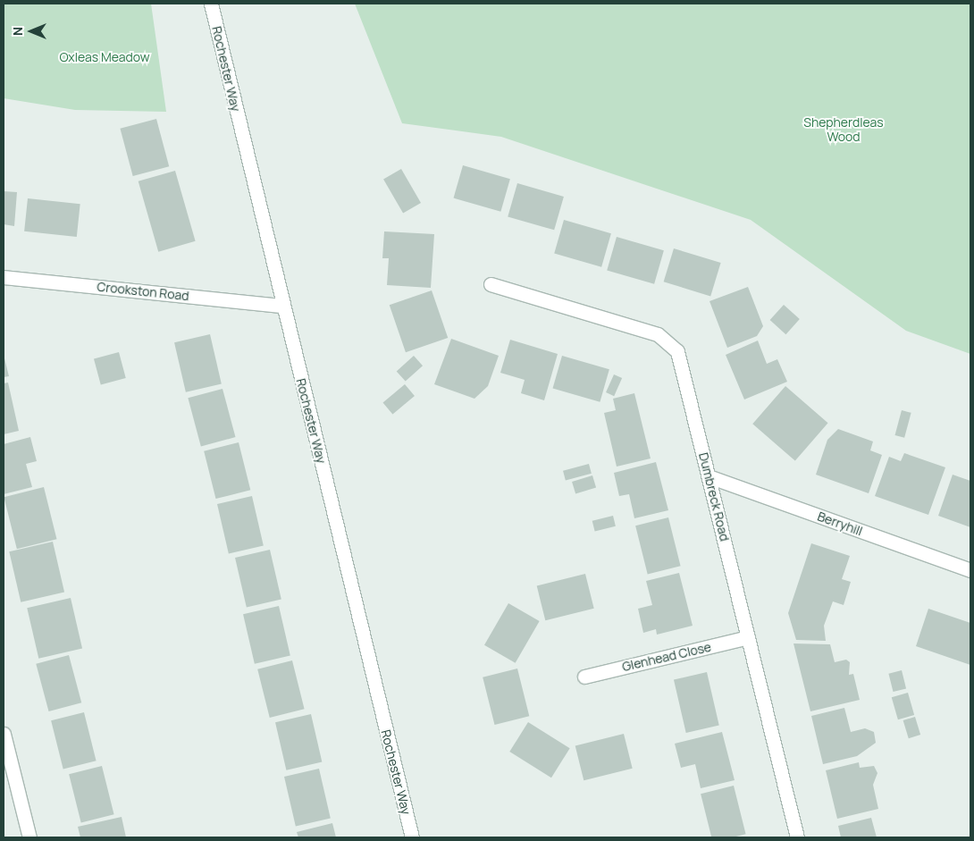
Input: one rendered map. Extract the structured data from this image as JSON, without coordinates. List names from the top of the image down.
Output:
{
  "streets": {
    "street": [
      "Rochester Way",
      "Crookston Road",
      "Dumbreck Road",
      "Berryhill",
      "Glenhead Close"
    ]
  },
  "crossings": [
    ["Rochester Way", "Crookston Road"],
    ["Dumbreck Road", "Berryhill"],
    ["Dumbreck Road", "Glenhead Close"]
  ],
  "parks": ["Oxleas Meadow", "Shepherdleas Wood"],
  "north": "left"
}
